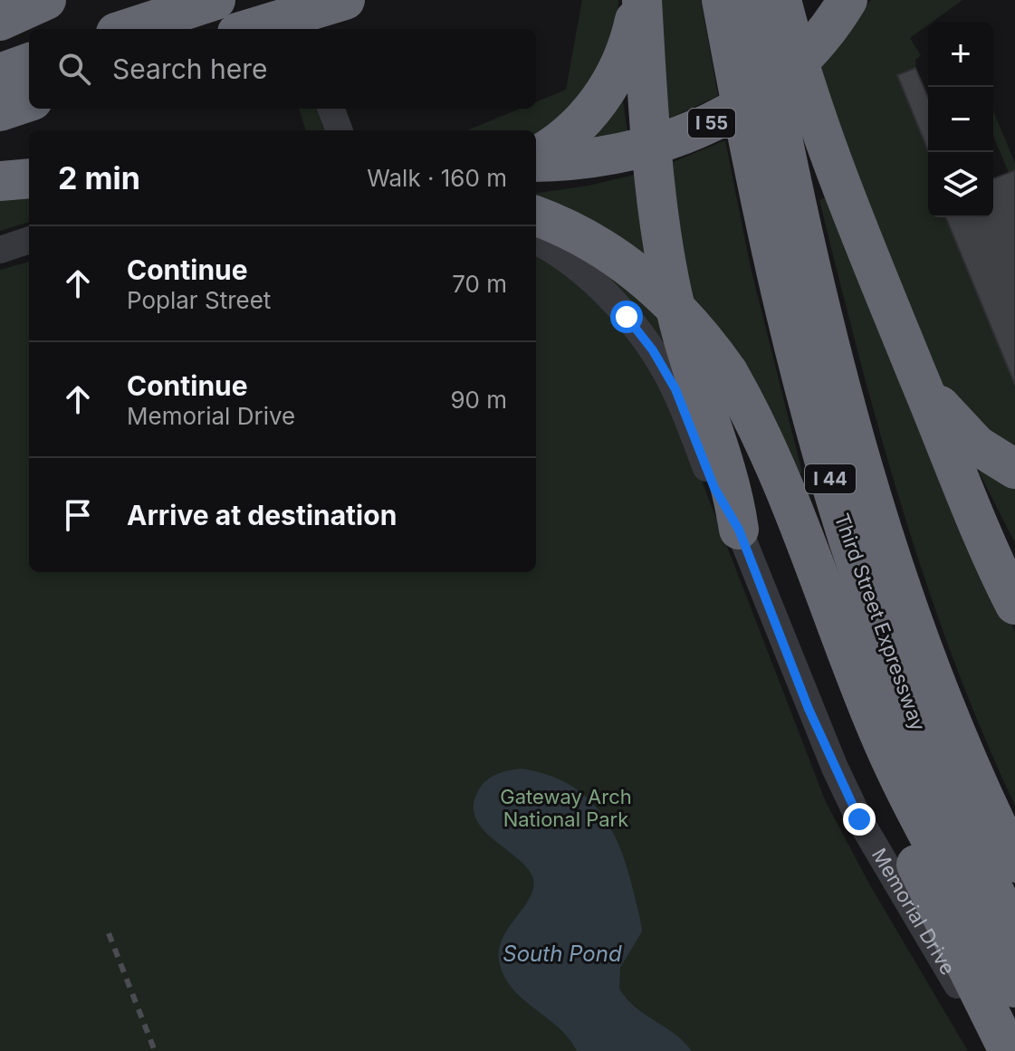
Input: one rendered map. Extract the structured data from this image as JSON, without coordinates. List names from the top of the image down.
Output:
{
  "streets": {
    "highway": ["I 55", "I 44", "Third Street Expressway"],
    "street": ["Memorial Drive"]
  },
  "water": ["South Pond"],
  "parks": ["Gateway Arch National Park"],
  "page": {
    "map_buttons": ["+", "−"],
    "search": "Search here",
    "heading": ["2 min", "Walk · 160 m"],
    "list": [
      ["Continue", "Poplar Street", "70 m"],
      ["Continue", "Memorial Drive", "90 m"],
      "Arrive at destination"
    ]
  }
}
